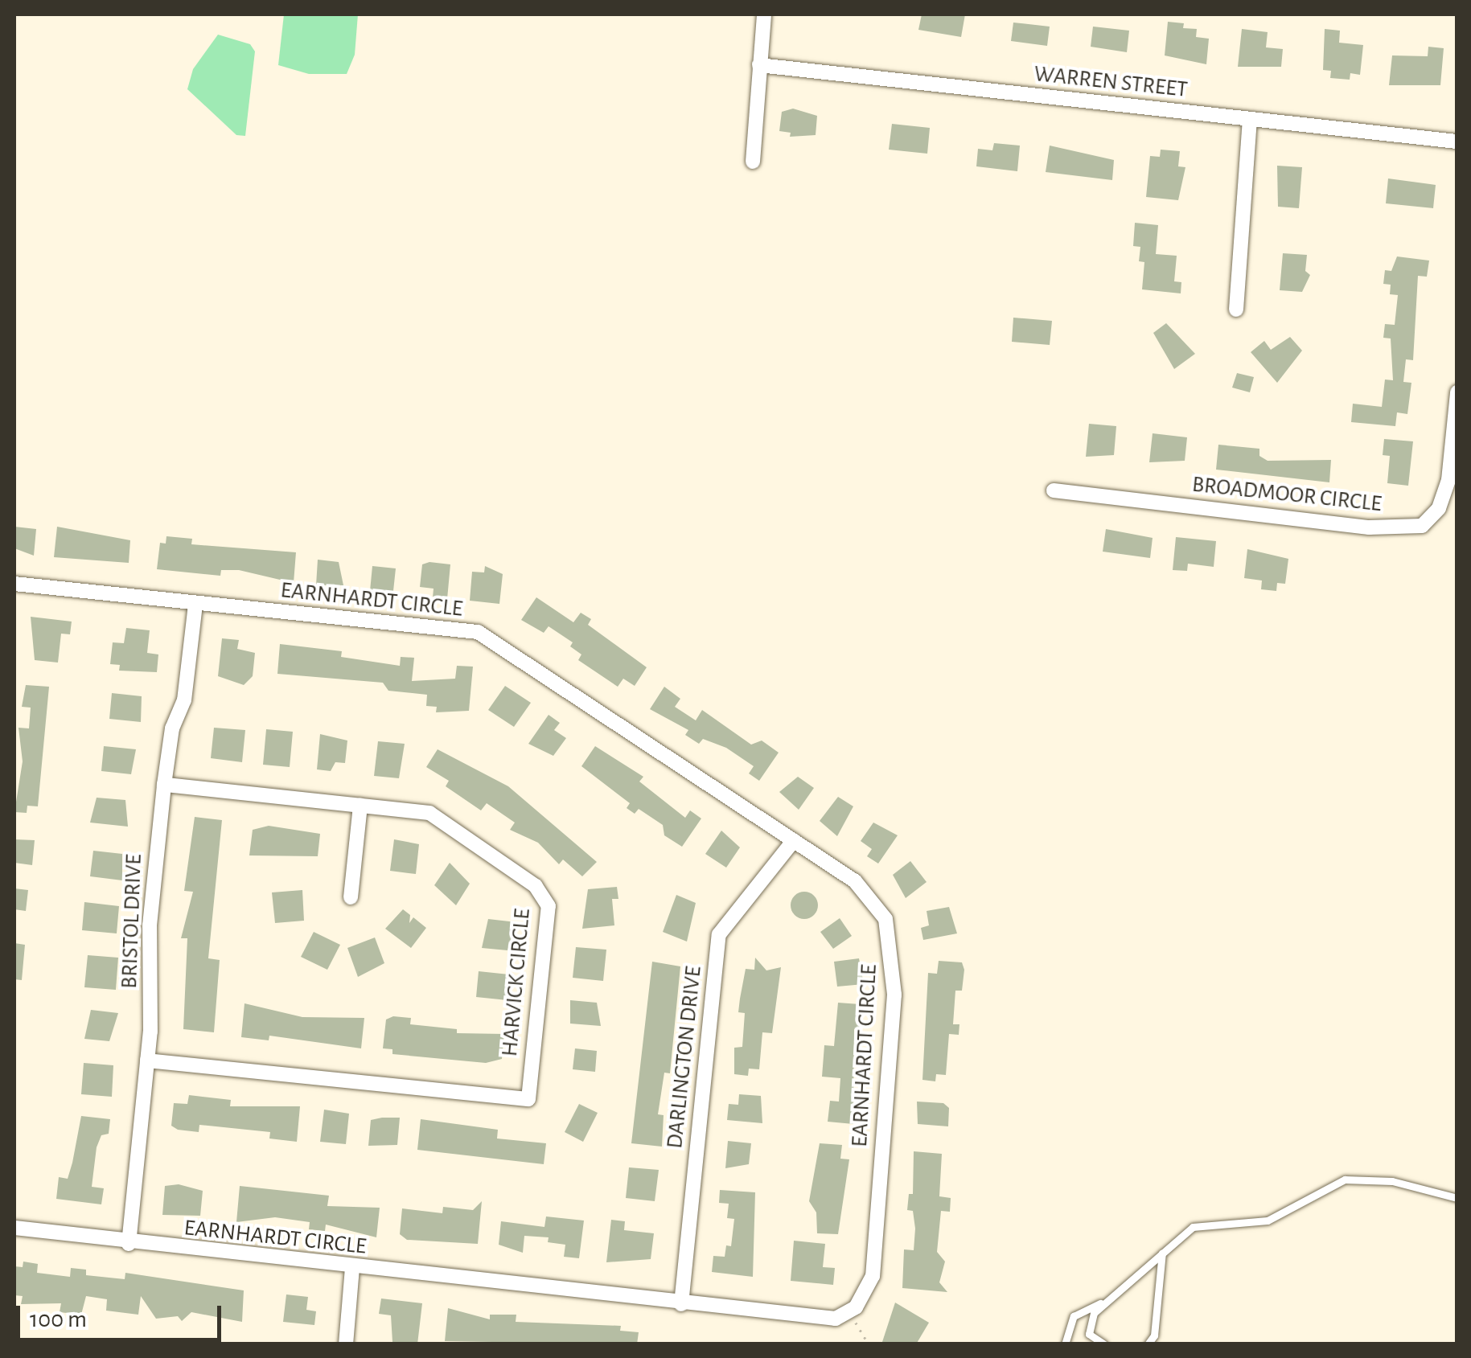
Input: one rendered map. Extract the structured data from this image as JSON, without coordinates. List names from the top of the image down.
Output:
{
  "streets": {
    "street": [
      "WARREN STREET",
      "BROADMOOR CIRCLE",
      "EARNHARDT CIRCLE",
      "BRISTOL DRIVE",
      "HARVICK CIRCLE",
      "DARLINGTON DRIVE"
    ]
  },
  "crossings": [
    ["EARNHARDT CIRCLE", "BRISTOL DRIVE"],
    ["EARNHARDT CIRCLE", "DARLINGTON DRIVE"],
    ["BRISTOL DRIVE", "HARVICK CIRCLE"]
  ],
  "scale_bar": "100 m"
}
